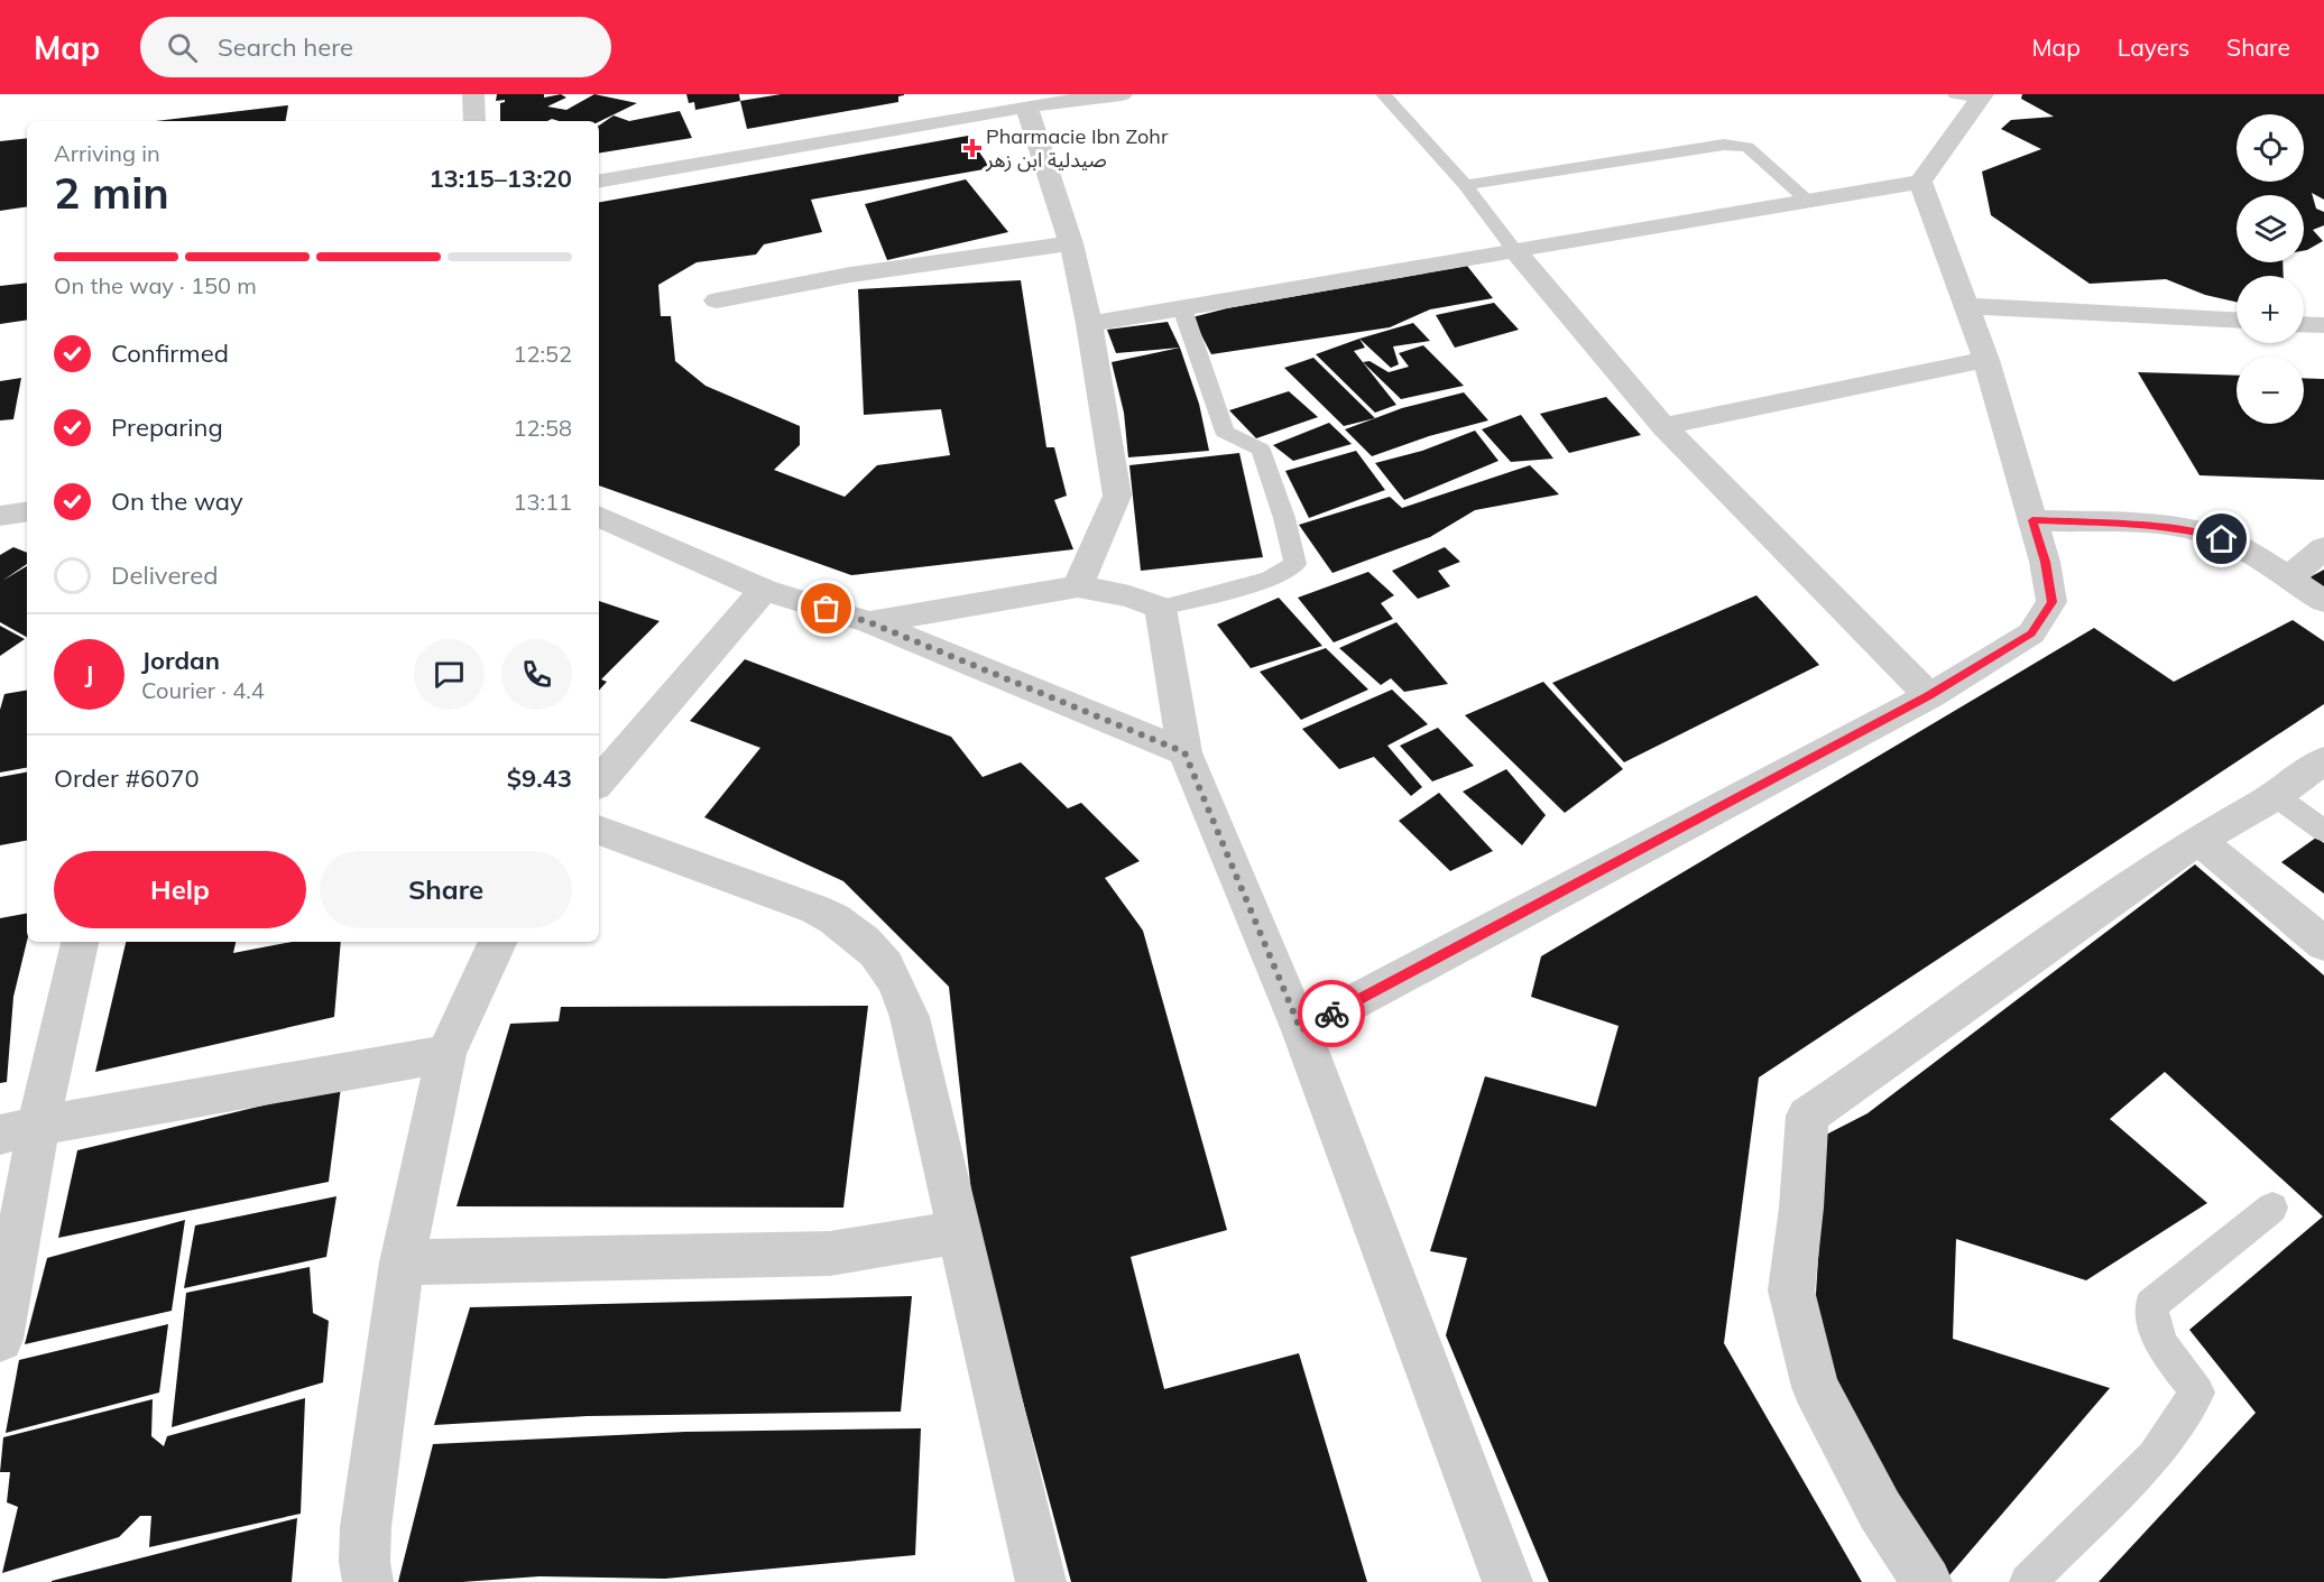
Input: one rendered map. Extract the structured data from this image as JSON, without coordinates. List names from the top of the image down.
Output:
{
  "places": {
    "health": ["Pharmacie Ibn Zohr صيدلية ابن زهر"]
  },
  "page": {
    "header": "Map",
    "search": "Search here",
    "nav": ["Map", "Layers", "Share"],
    "map_buttons": ["+", "−"],
    "heading": ["2 min", "Arriving in", "13:15–13:20"],
    "panel": [
      "Jordan",
      "Courier · 4.4",
      "Order #6070",
      "$9.43"
    ],
    "bar": "On the way · 150 m",
    "list": [
      ["Confirmed", "12:52"],
      ["Preparing", "12:58"],
      ["On the way", "13:11"],
      "Delivered"
    ],
    "round": "J",
    "buttons": ["Help", "Share"]
  }
}
